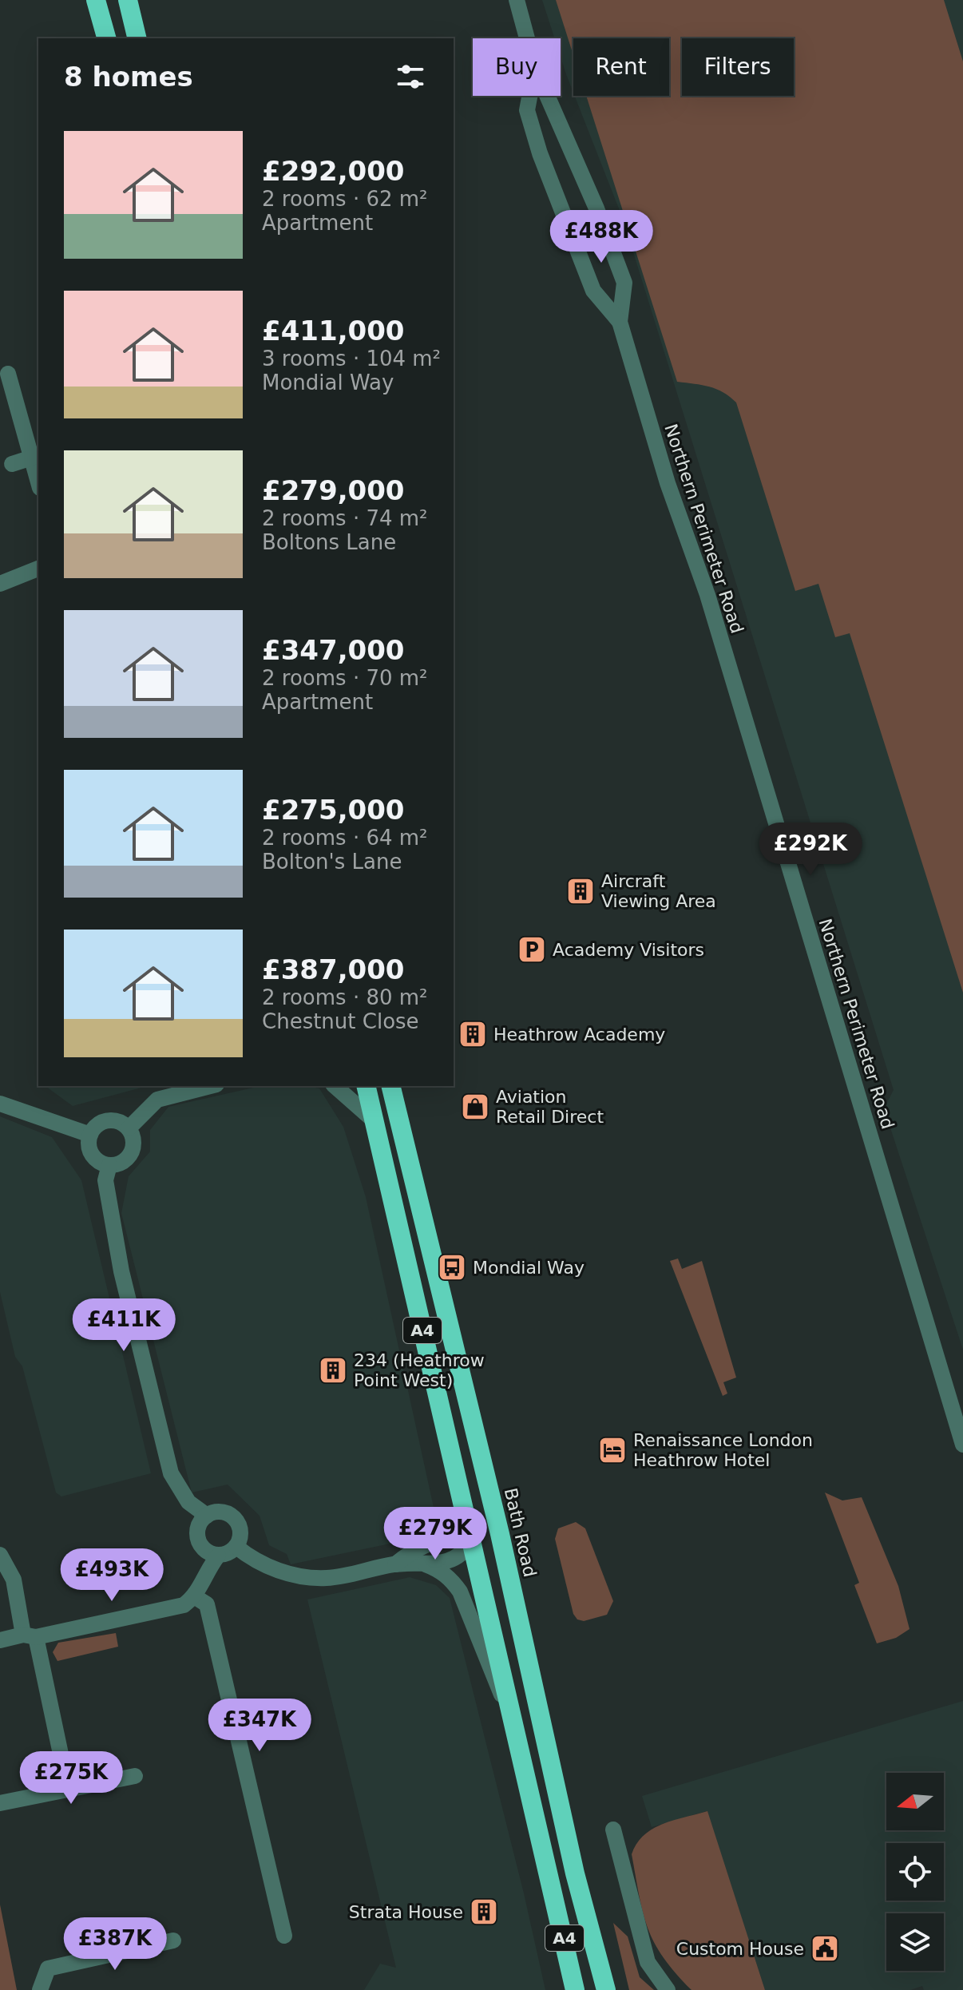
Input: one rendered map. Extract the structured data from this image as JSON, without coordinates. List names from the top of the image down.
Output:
{
  "streets": {
    "highway": ["A4", "Bath Road"],
    "street": ["Northern Perimeter Road"]
  },
  "places": {
    "building": [
      "Aircraft Viewing Area",
      "Heathrow Academy",
      "234 (Heathrow Point West)",
      "Strata House"
    ],
    "parking": ["Academy Visitors"],
    "shop": ["Aviation Retail Direct"],
    "bus stop": ["Mondial Way"],
    "hotel": ["Renaissance London Heathrow Hotel"],
    "public building": ["Custom House"]
  },
  "north": "left",
  "page": {
    "chip": ["Buy", "Rent", "Filters"],
    "heading": "8 homes",
    "list": [
      {
        "name": "£292,000",
        "note": "2 rooms · 62 m² · Apartment"
      },
      {
        "name": "£411,000",
        "note": "3 rooms · 104 m² · Mondial Way"
      },
      {
        "name": "£279,000",
        "note": "2 rooms · 74 m² · Boltons Lane"
      },
      {
        "name": "£347,000",
        "note": "2 rooms · 70 m² · Apartment"
      },
      {
        "name": "£275,000",
        "note": "2 rooms · 64 m² · Bolton's Lane"
      },
      {
        "name": "£387,000",
        "note": "2 rooms · 80 m² · Chestnut Close"
      }
    ],
    "price": [
      "£488K",
      "£292K",
      "£411K",
      "£279K",
      "£493K",
      "£347K",
      "£275K",
      "£387K"
    ]
  }
}
